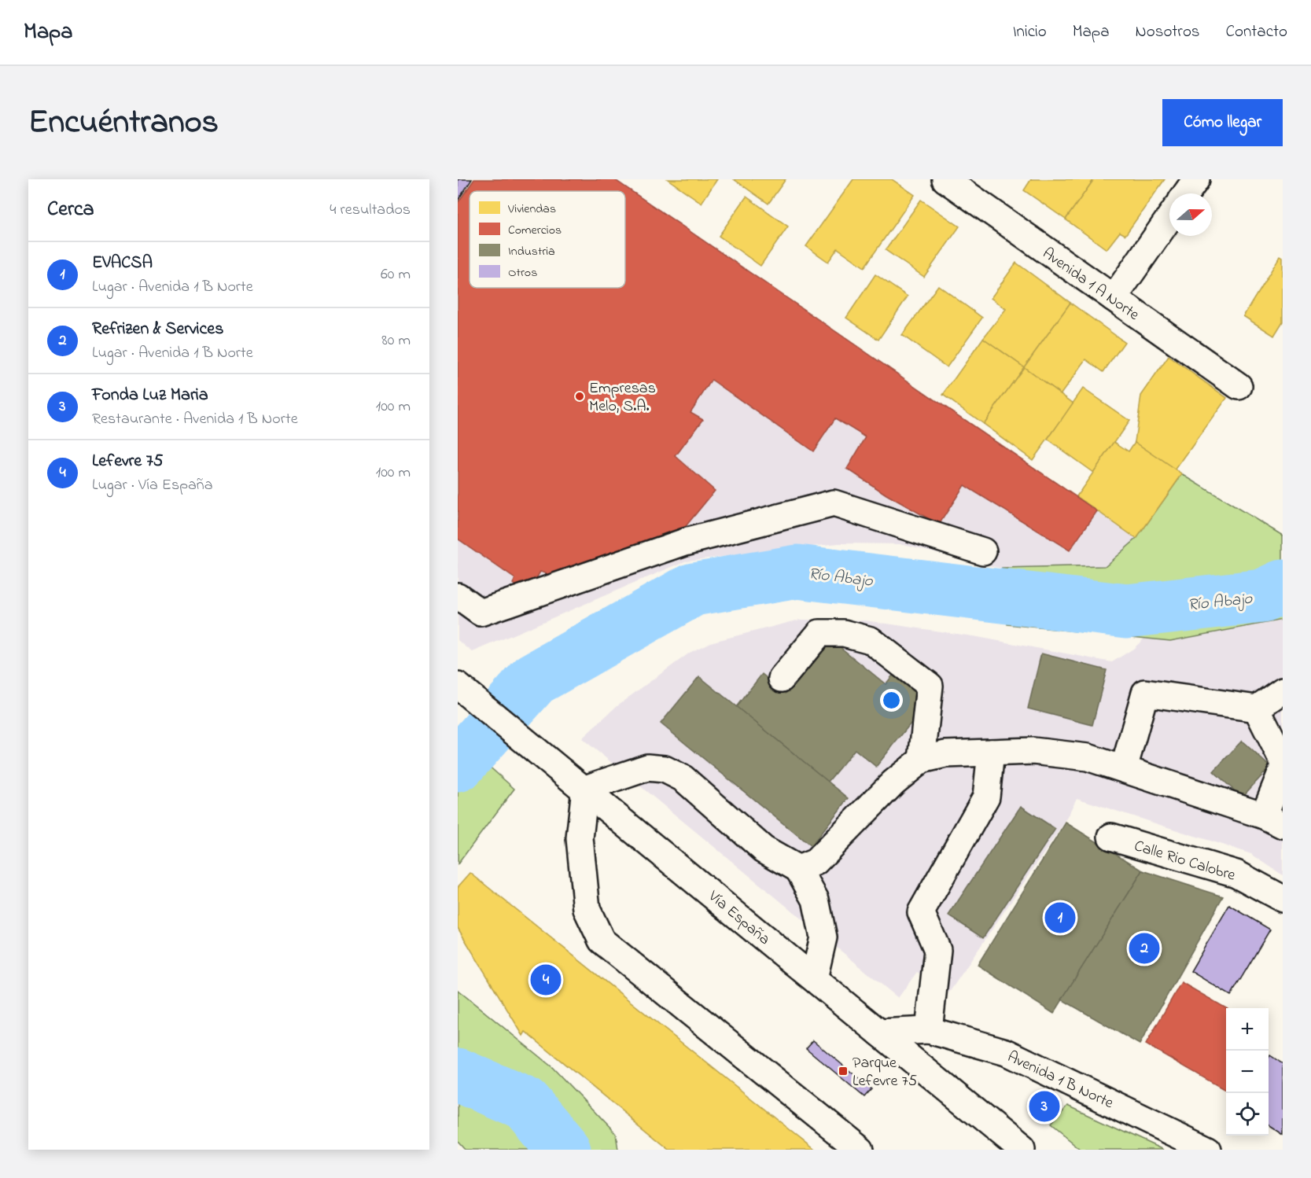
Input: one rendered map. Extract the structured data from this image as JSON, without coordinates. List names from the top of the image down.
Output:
{
  "streets": {
    "street": [
      "Avenida 1 A Norte",
      "Calle Rio Calobre",
      "Vía España",
      "Avenida 1 B Norte"
    ]
  },
  "crossings": [
    ["Vía España", "Avenida 1 B Norte"]
  ],
  "water": ["Río Abajo"],
  "places": {
    "other": ["Empresas Melo, S.A."],
    "transit": ["Parque Lefevre 75"]
  },
  "legend": [
    "Viviendas",
    "Comercios",
    "Industria",
    "Otros"
  ],
  "north": "right",
  "page": {
    "header": "Mapa",
    "nav": [
      "Inicio",
      "Mapa",
      "Nosotros",
      "Contacto"
    ],
    "title": "Encuéntranos",
    "buttons": "Cómo llegar",
    "heading": ["Cerca", "4 resultados"],
    "list": [
      {
        "mark": "1",
        "name": "EVACSA",
        "note": "Lugar · Avenida 1 B Norte",
        "value": "60 m"
      },
      {
        "mark": "2",
        "name": "Refrizen & Services",
        "note": "Lugar · Avenida 1 B Norte",
        "value": "80 m"
      },
      {
        "mark": "3",
        "name": "Fonda Luz Maria",
        "note": "Restaurante · Avenida 1 B Norte",
        "value": "100 m"
      },
      {
        "mark": "4",
        "name": "Lefevre 75",
        "note": "Lugar · Vía España",
        "value": "100 m"
      }
    ],
    "pins": [
      "1",
      "2",
      "4",
      "3"
    ],
    "map_buttons": ["+", "−"]
  }
}
